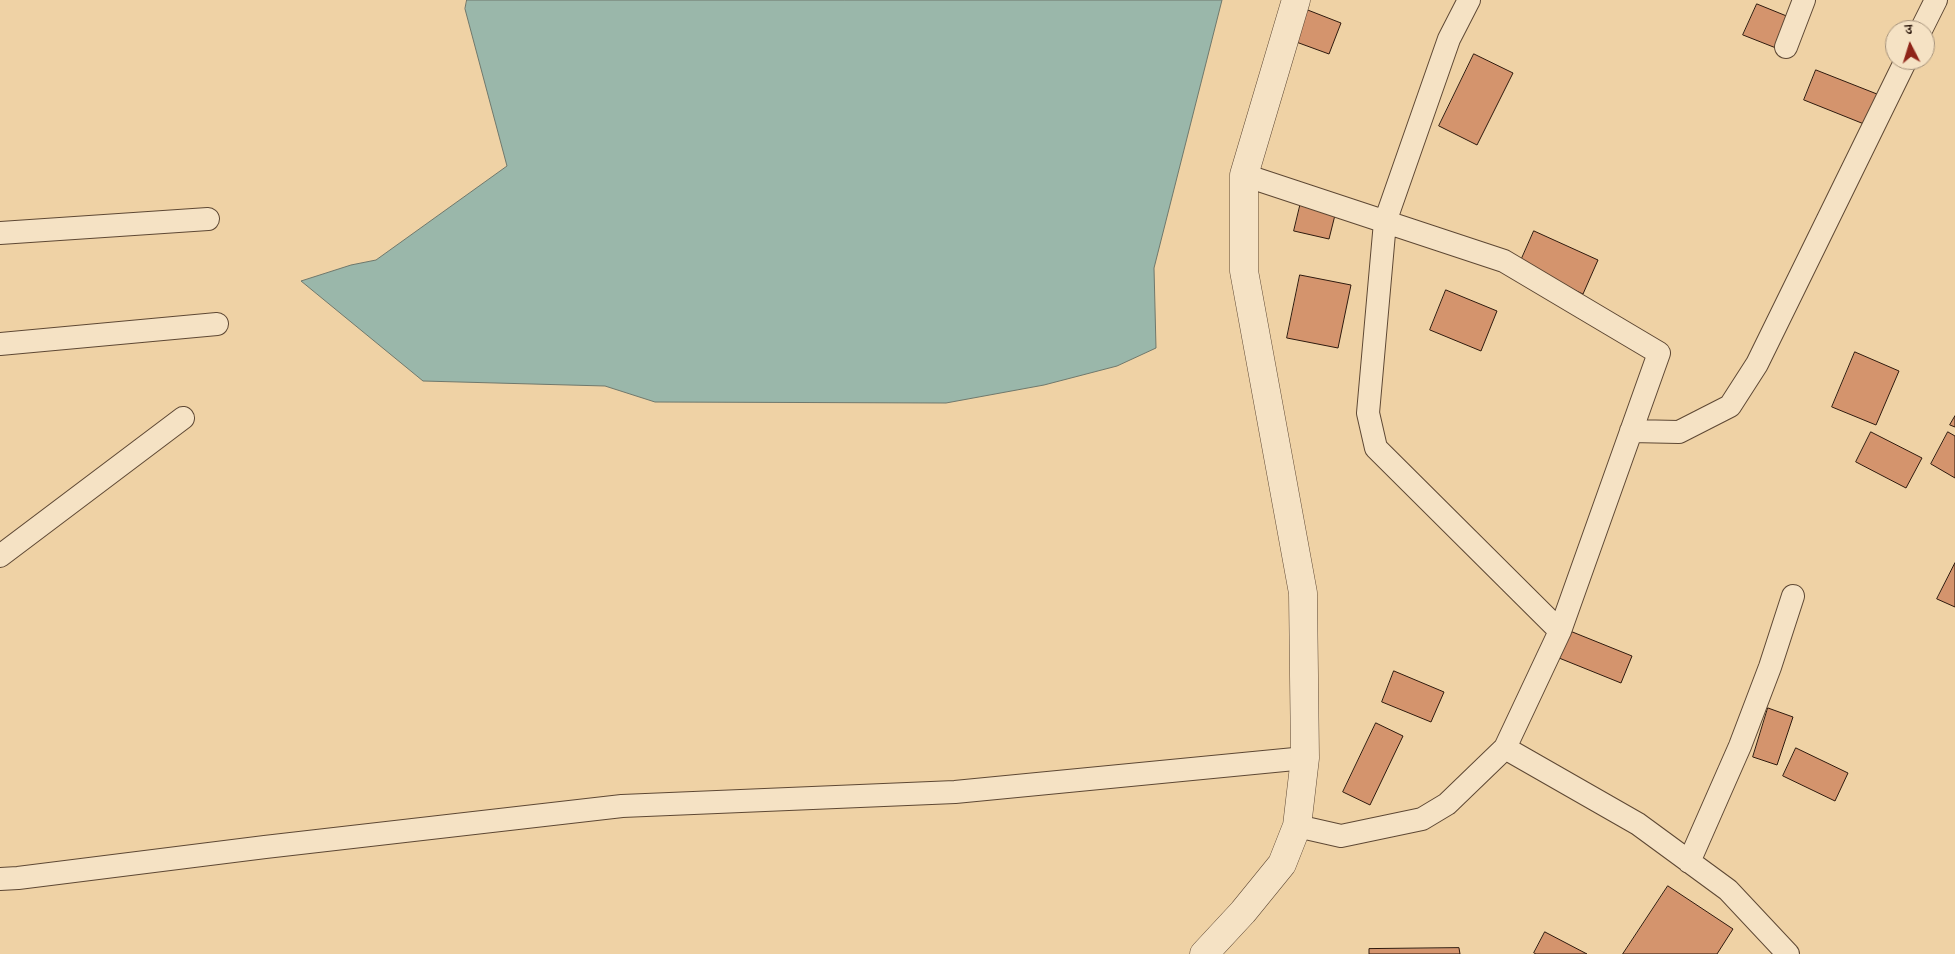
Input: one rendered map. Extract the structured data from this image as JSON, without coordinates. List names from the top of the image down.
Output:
{
  "north": "top"
}
